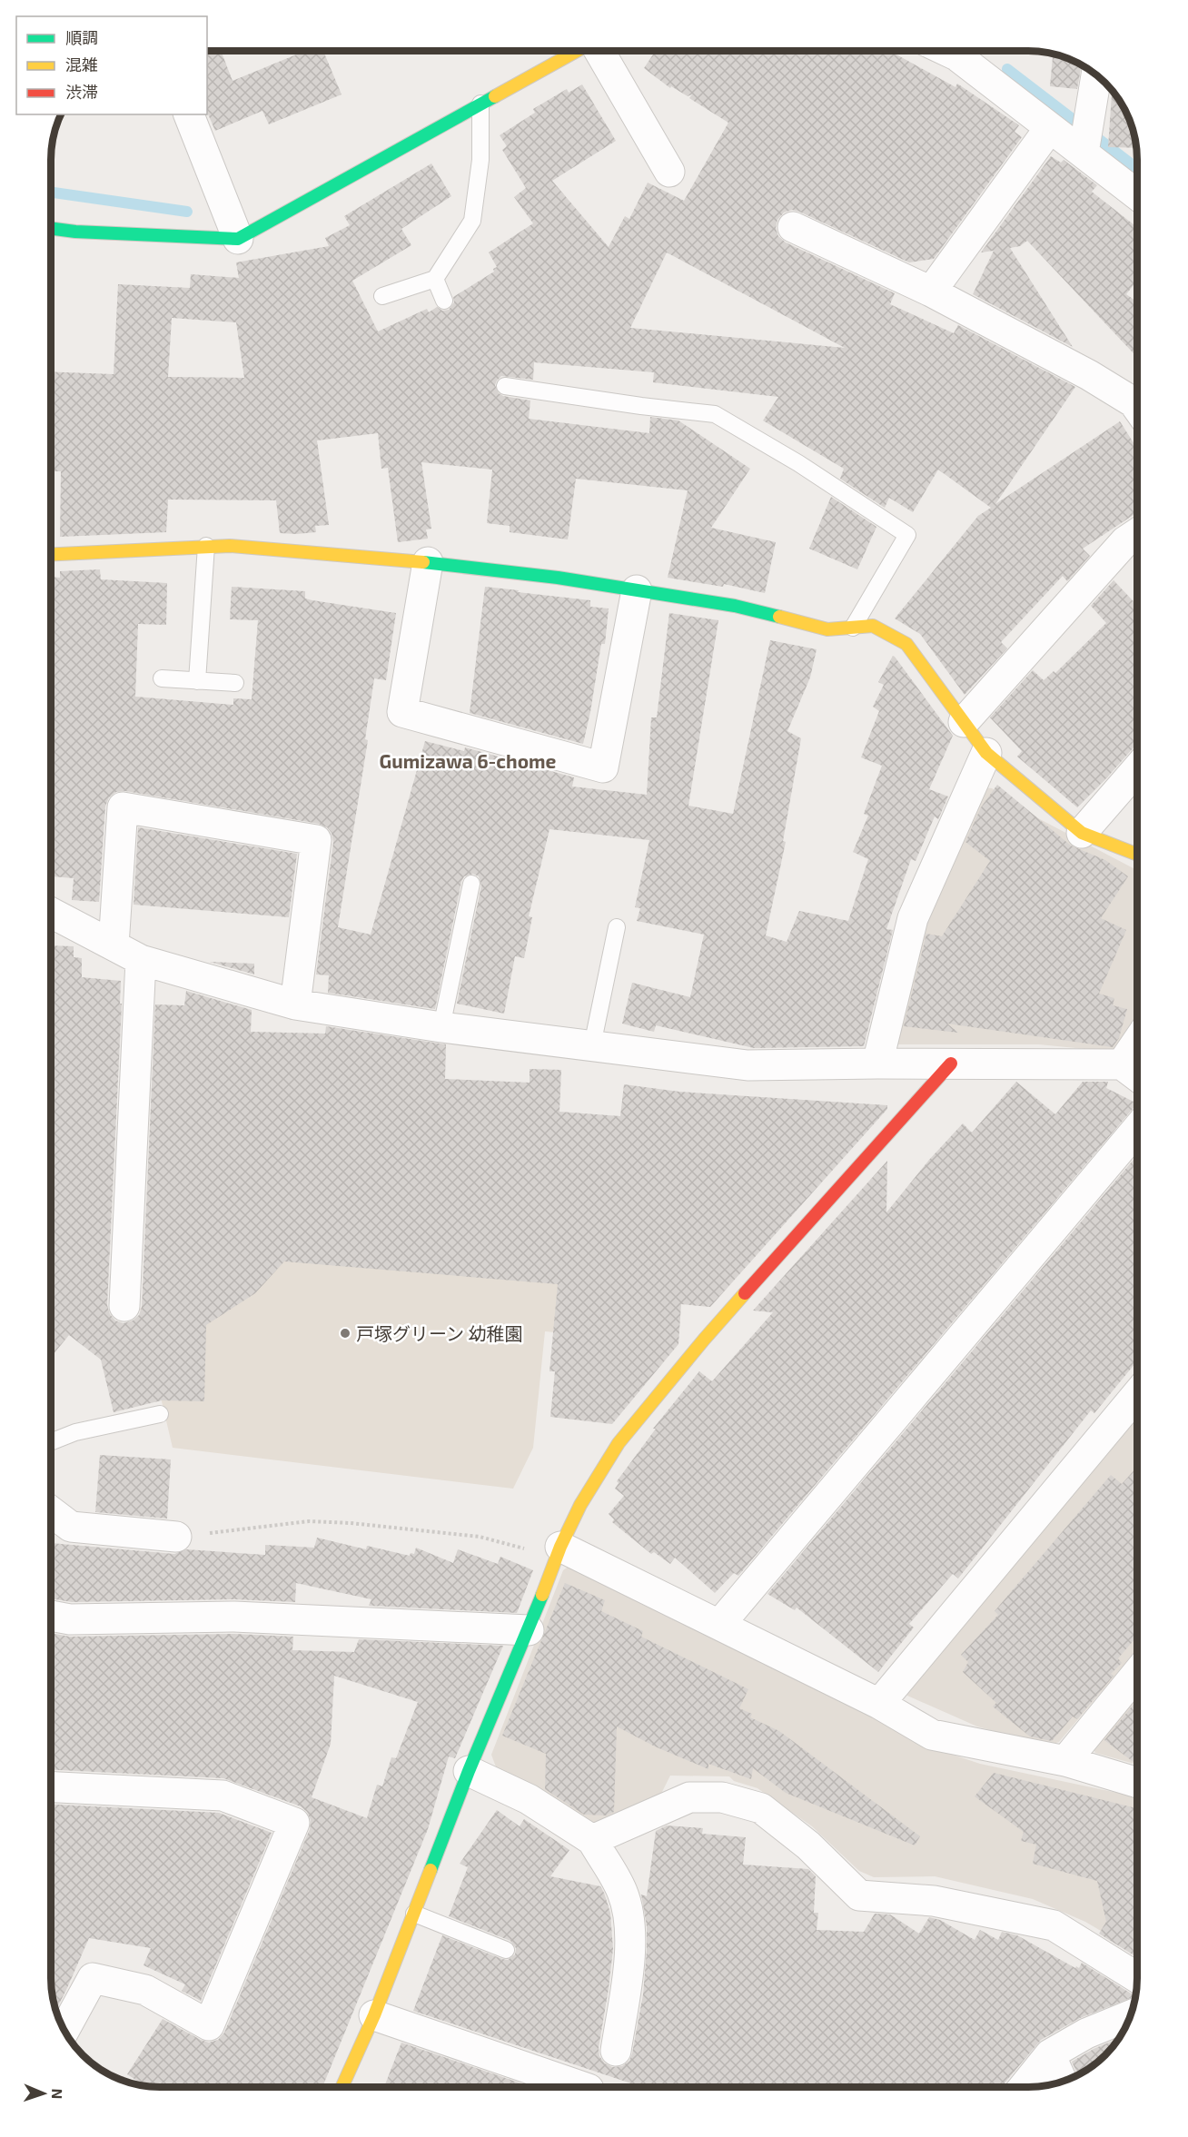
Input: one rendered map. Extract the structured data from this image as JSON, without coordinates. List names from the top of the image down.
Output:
{
  "districts": ["Gumizawa 6-chome"],
  "places": ["戸塚グリーン 幼稚園"],
  "legend": ["順調", "混雑", "渋滞"],
  "north": "right"
}
